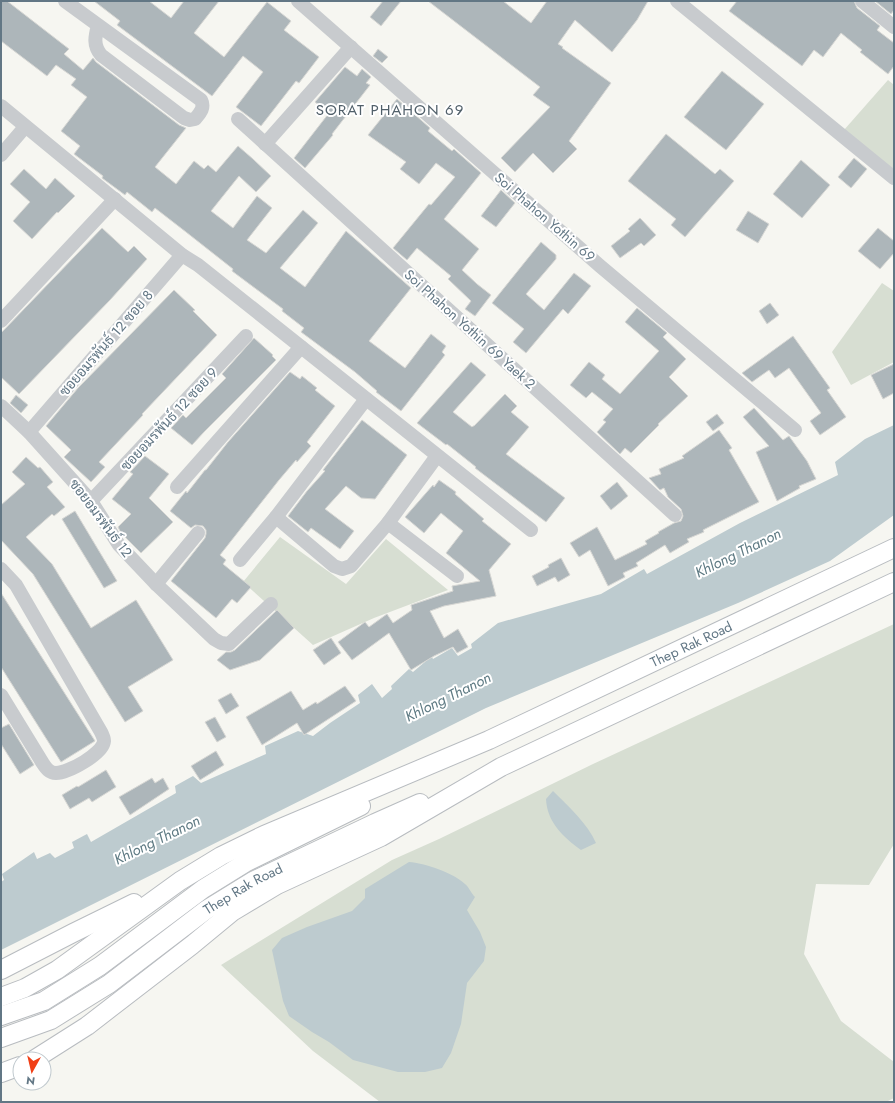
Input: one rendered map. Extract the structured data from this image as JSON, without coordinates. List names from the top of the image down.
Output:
{
  "streets": {
    "main road": ["Thep Rak Road"],
    "street": [
      "Soi Phahon Yothin 69",
      "Soi Phahon Yothin 69 Yaek 2",
      "ซอยอมรพันธ์ 12 ซอย 8",
      "ซอยอมรพันธ์ 12 ซอย 9",
      "ซอยอมรพันธ์ 12"
    ]
  },
  "crossings": [
    ["ซอยอมรพันธ์ 12 ซอย 8", "ซอยอมรพันธ์ 12"],
    ["ซอยอมรพันธ์ 12 ซอย 9", "ซอยอมรพันธ์ 12"]
  ],
  "districts": ["SORAT PHAHON 69"],
  "water": ["Khlong Thanon"],
  "north": "bottom"
}
